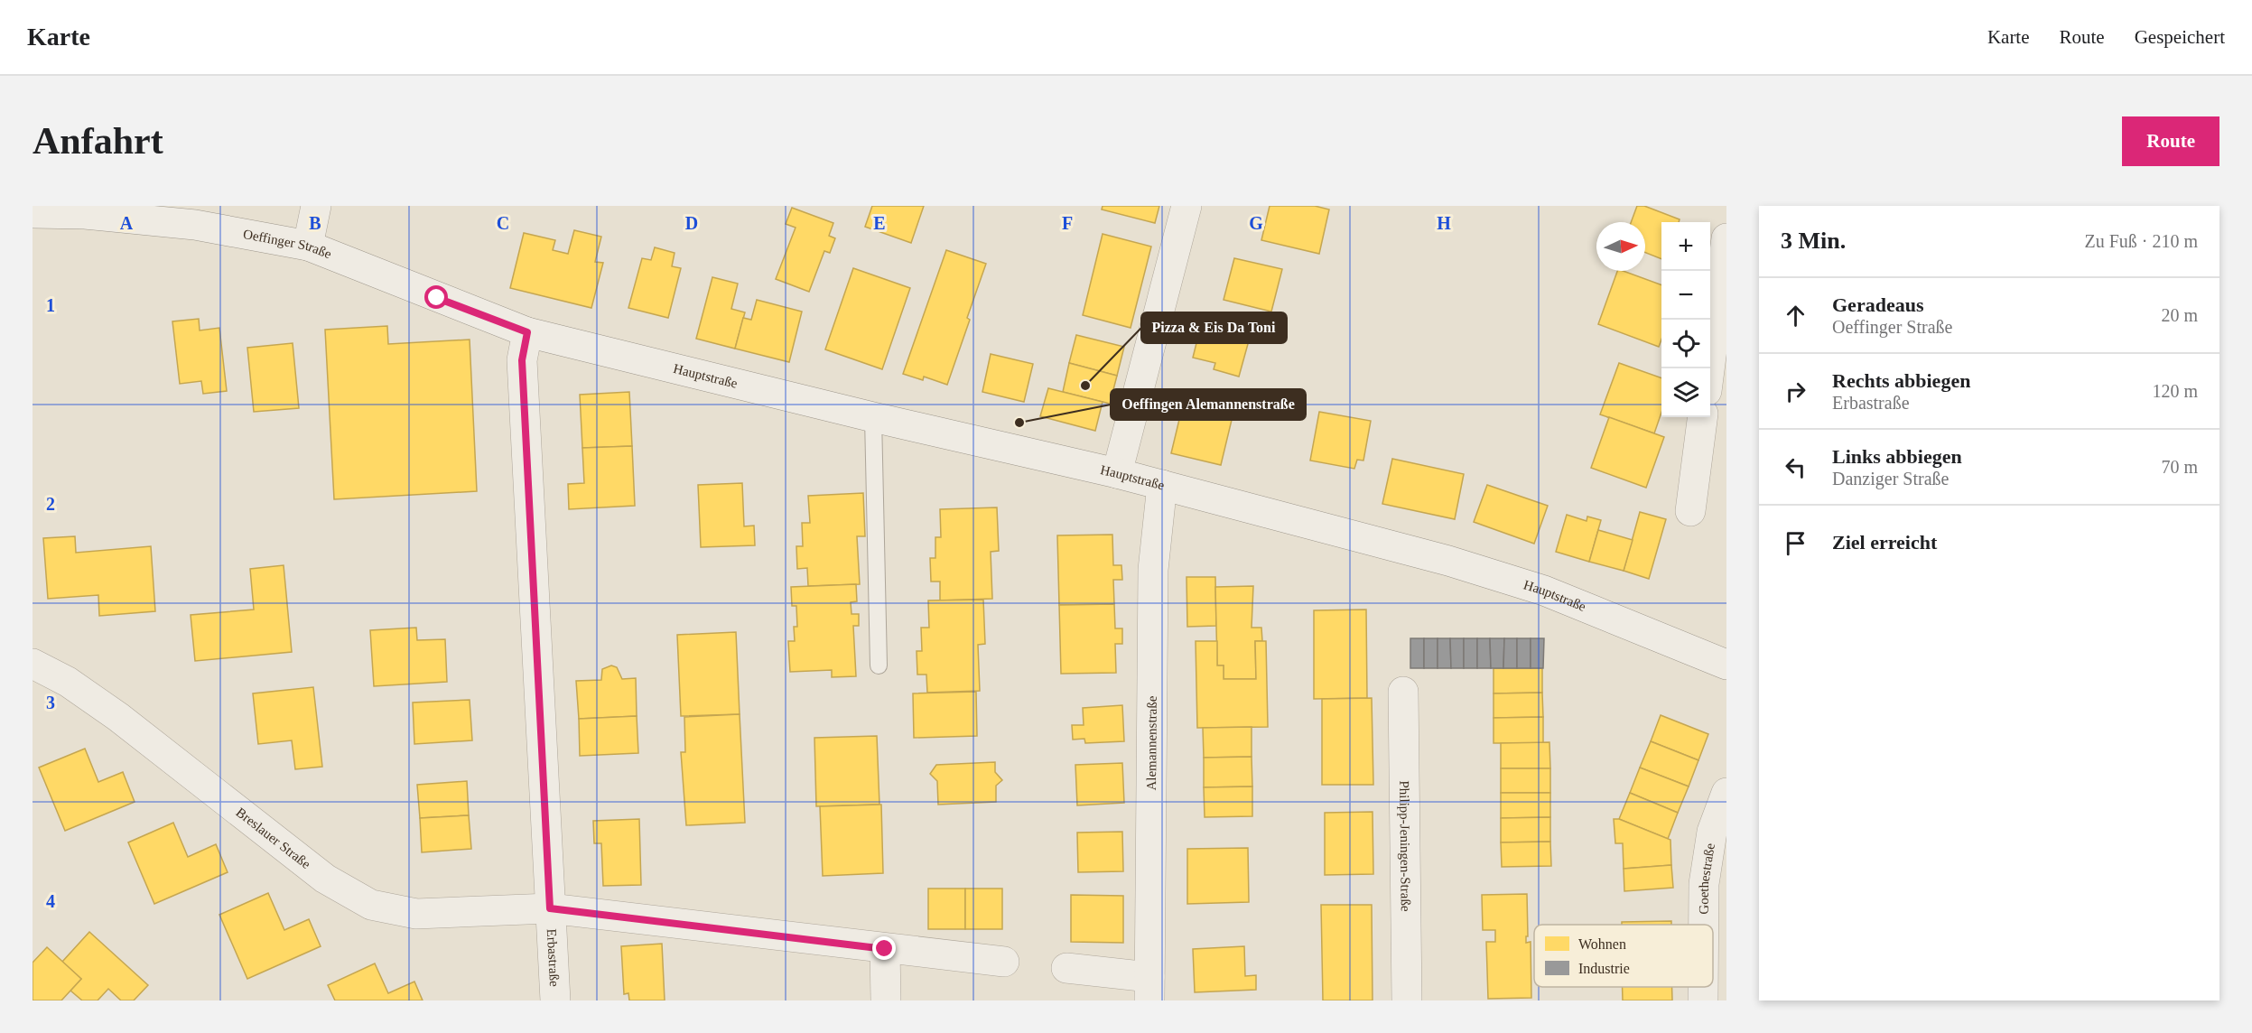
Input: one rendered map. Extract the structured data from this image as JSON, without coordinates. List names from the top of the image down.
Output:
{
  "streets": {
    "street": [
      "Oeffinger Straße",
      "Hauptstraße",
      "Alemannenstraße",
      "Breslauer Straße",
      "Philipp-Jeningen-Straße",
      "Goethestraße",
      "Erbastraße"
    ]
  },
  "crossings": [
    ["Oeffinger Straße", "Hauptstraße"],
    ["Oeffinger Straße", "Erbastraße"],
    ["Hauptstraße", "Alemannenstraße"],
    ["Hauptstraße", "Erbastraße"],
    ["Breslauer Straße", "Erbastraße"]
  ],
  "places": ["Pizza & Eis Da Toni", "Oeffingen Alemannenstraße"],
  "legend": ["Wohnen", "Industrie"],
  "north": "right",
  "page": {
    "header": "Karte",
    "nav": ["Karte", "Route", "Gespeichert"],
    "buttons": "Route",
    "title": "Anfahrt",
    "heading": ["3 Min.", "Zu Fuß · 210 m"],
    "map_buttons": ["+", "−"],
    "list": [
      ["Geradeaus", "Oeffinger Straße", "20 m"],
      ["Rechts abbiegen", "Erbastraße", "120 m"],
      ["Links abbiegen", "Danziger Straße", "70 m"],
      "Ziel erreicht"
    ]
  },
  "grid": {
    "columns": [
      "A",
      "B",
      "C",
      "D",
      "E",
      "F",
      "G",
      "H"
    ],
    "rows": [
      "1",
      "2",
      "3",
      "4"
    ]
  }
}
